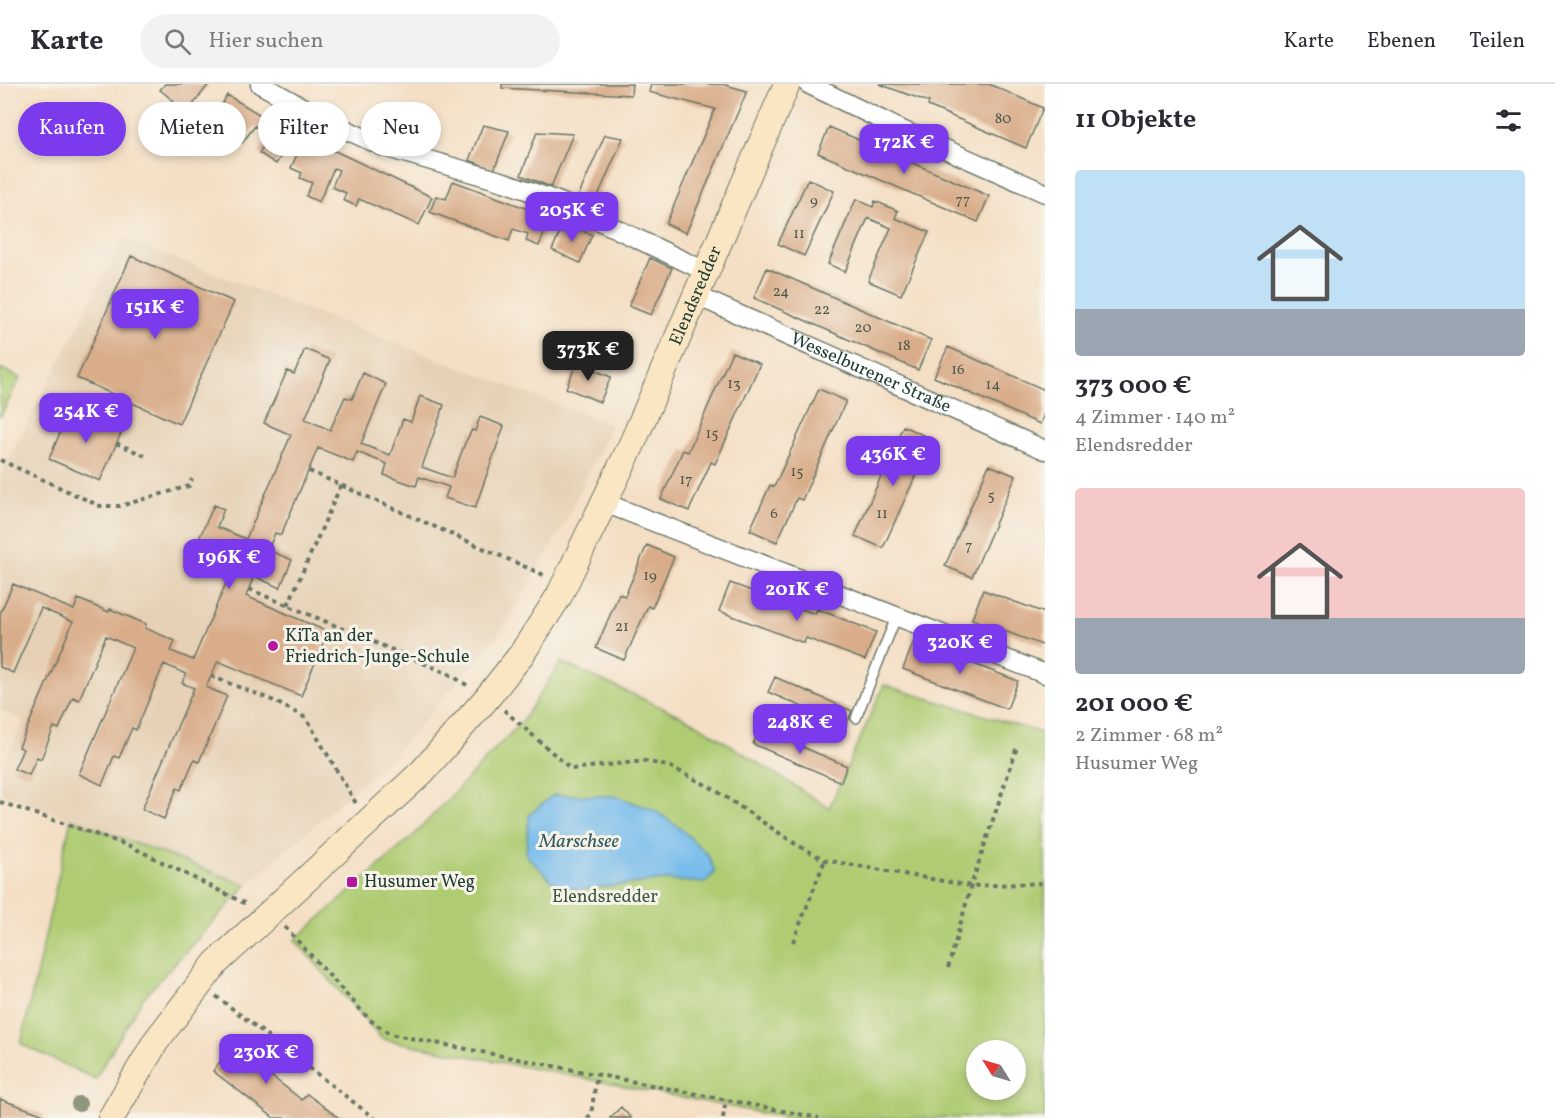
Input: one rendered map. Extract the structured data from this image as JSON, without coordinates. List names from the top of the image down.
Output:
{
  "streets": {
    "main road": ["Elendsredder"],
    "street": ["Wesselburener Straße"]
  },
  "crossings": [
    ["Elendsredder", "Wesselburener Straße"]
  ],
  "water": ["Marschsee"],
  "parks": ["Elendsredder"],
  "places": {
    "other": ["KiTa an der Friedrich-Junge-Schule"],
    "transit": ["Husumer Weg"]
  },
  "house_numbers": [
    "80",
    "77",
    "9",
    "11",
    "24",
    "22",
    "20",
    "18",
    "16",
    "13",
    "14",
    "15",
    "15",
    "17",
    "5",
    "6",
    "11",
    "7",
    "19",
    "21"
  ],
  "north": "top left",
  "page": {
    "header": "Karte",
    "search": "Hier suchen",
    "nav": ["Karte", "Ebenen", "Teilen"],
    "heading": "11 Objekte",
    "chip": [
      "Kaufen",
      "Mieten",
      "Filter",
      "Neu"
    ],
    "price": [
      "172K €",
      "205K €",
      "151K €",
      "373K €",
      "254K €",
      "436K €",
      "196K €",
      "201K €",
      "320K €",
      "248K €",
      "230K €"
    ],
    "list": [
      {
        "name": "373 000 €",
        "note": "4 Zimmer · 140 m² · Elendsredder"
      },
      {
        "name": "201 000 €",
        "note": "2 Zimmer · 68 m² · Husumer Weg"
      }
    ]
  }
}
